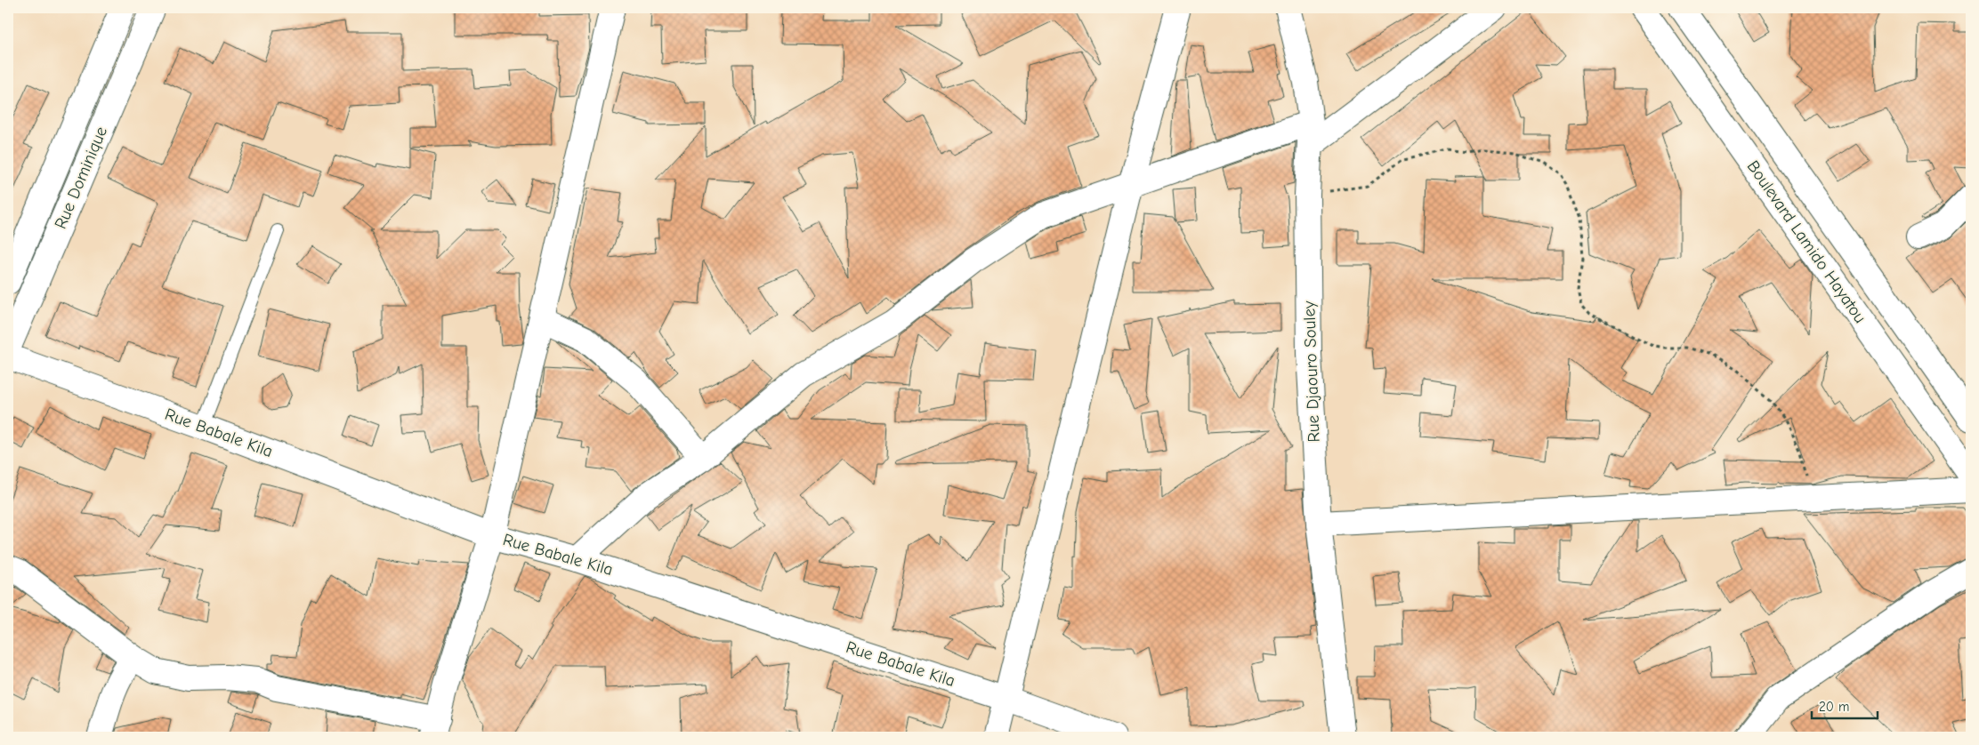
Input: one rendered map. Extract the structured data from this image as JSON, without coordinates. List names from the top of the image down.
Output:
{
  "streets": {
    "street": [
      "Rue Dominique",
      "Boulevard Lamido Hayatou",
      "Rue Djaouro Souley",
      "Rue Babale Kila"
    ]
  },
  "scale_bar": "20 m"
}
